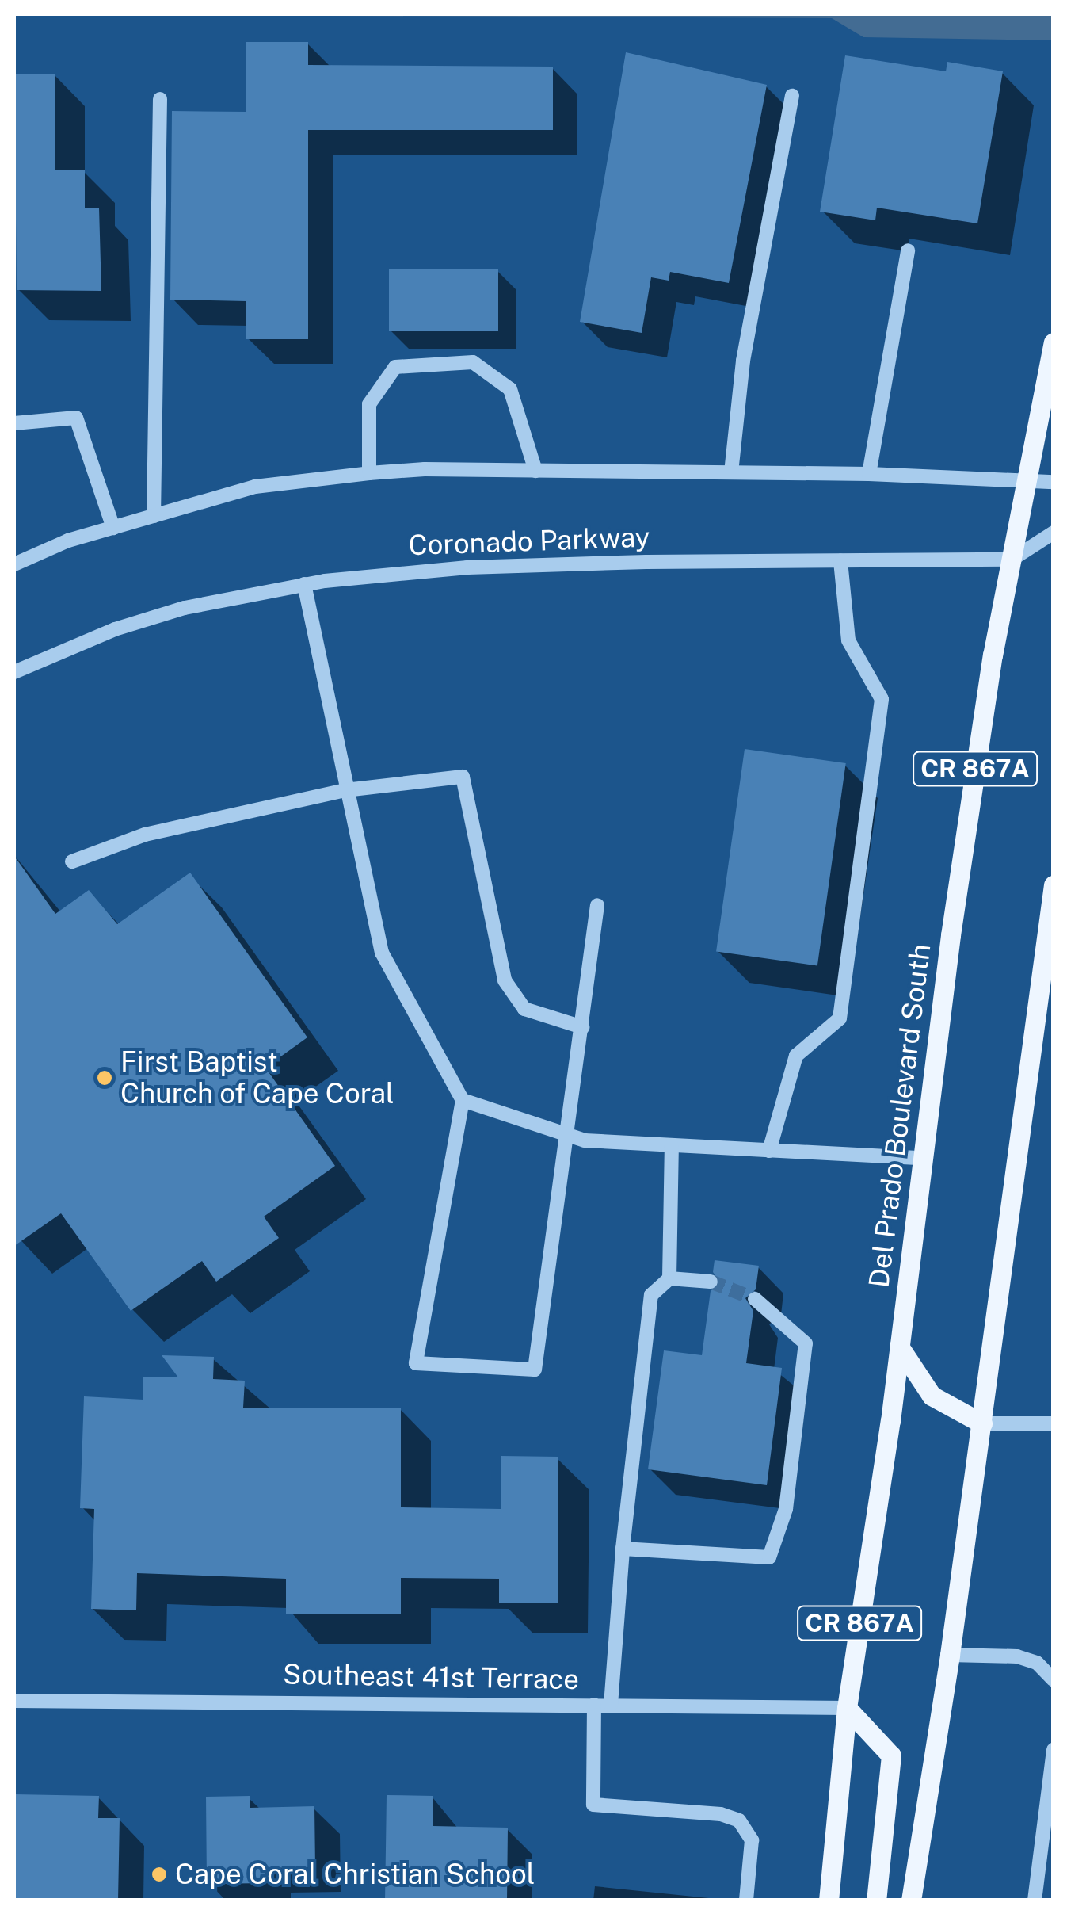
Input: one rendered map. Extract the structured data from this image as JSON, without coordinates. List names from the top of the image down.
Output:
{
  "streets": {
    "main road": ["CR 867A", "Del Prado Boulevard South"],
    "street": ["Coronado Parkway", "Southeast 41st Terrace"]
  },
  "crossings": [
    ["Coronado Parkway", "Del Prado Boulevard South"],
    ["Del Prado Boulevard South", "Southeast 41st Terrace"]
  ],
  "places": ["First Baptist Church of Cape Coral", "Cape Coral Christian School"]
}
